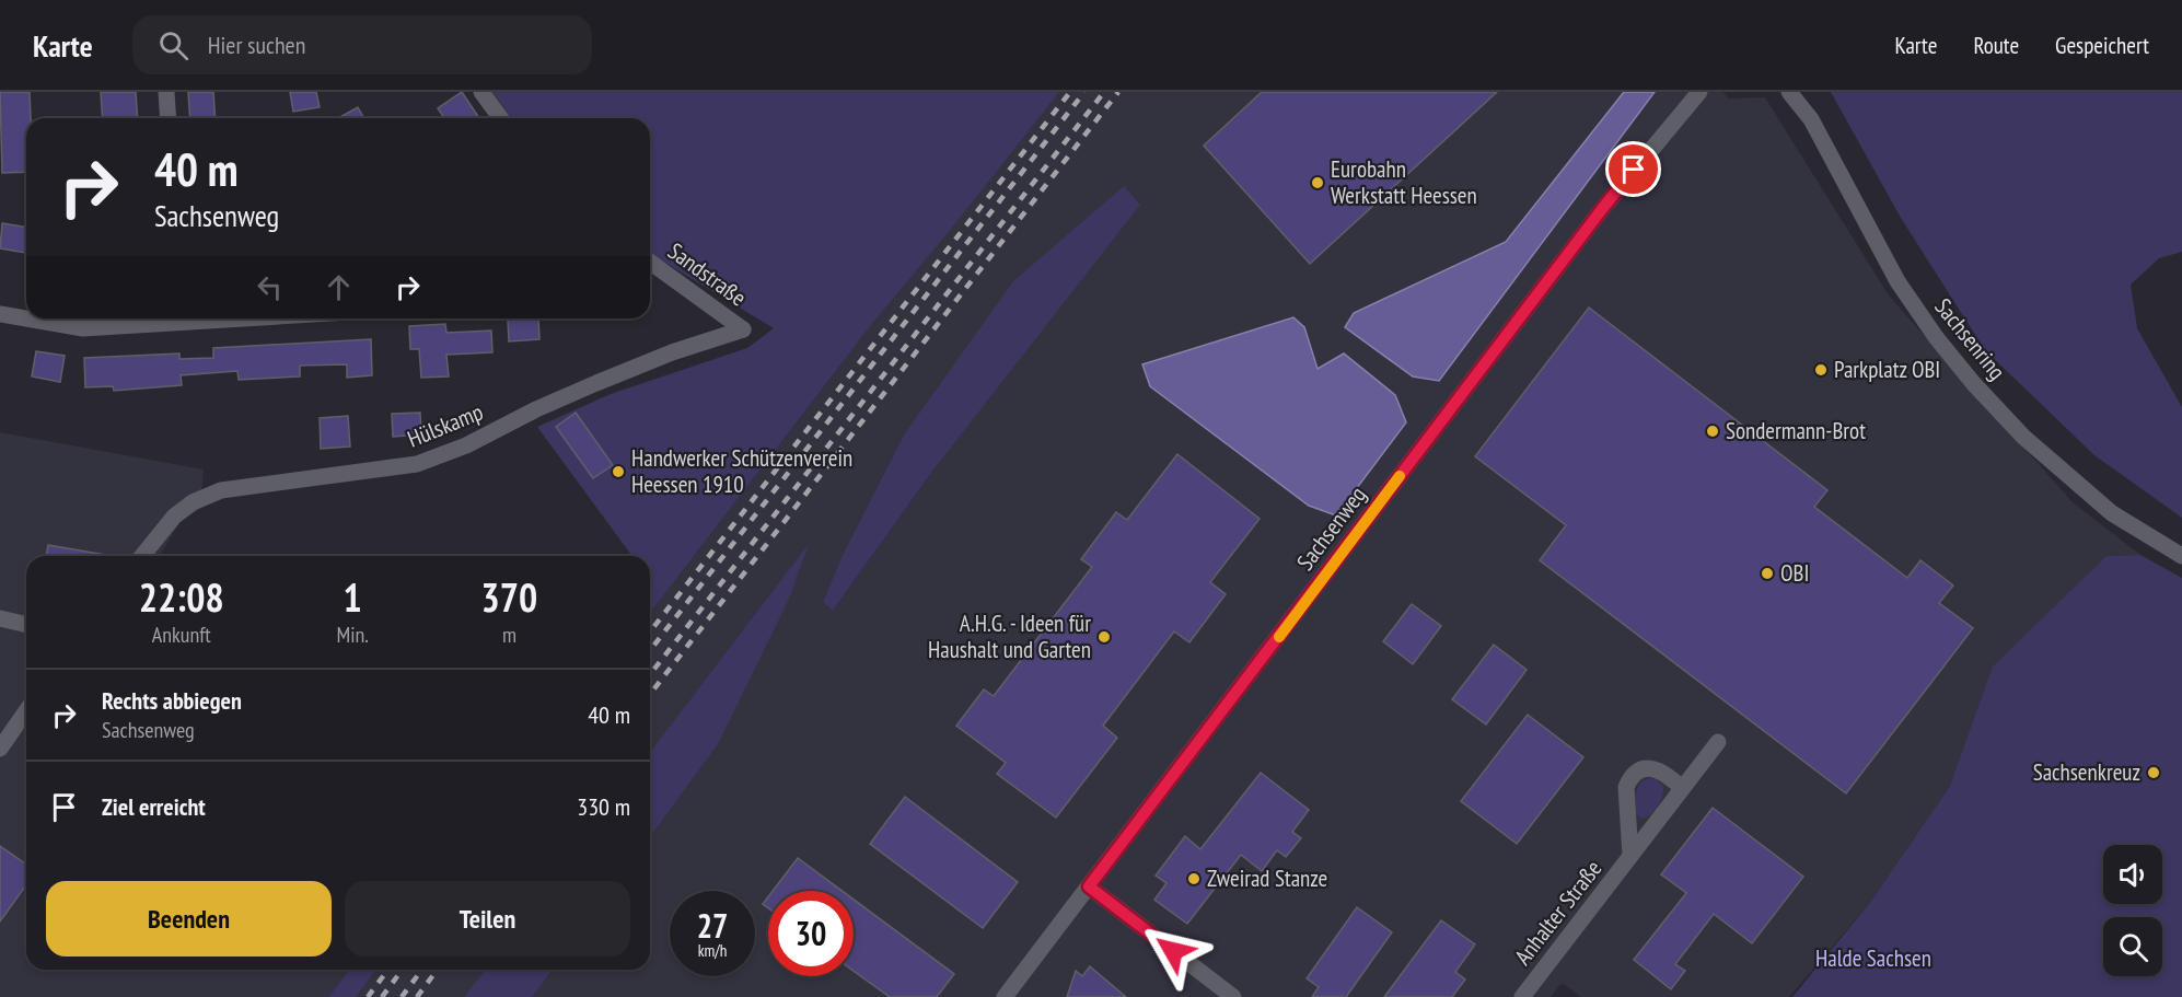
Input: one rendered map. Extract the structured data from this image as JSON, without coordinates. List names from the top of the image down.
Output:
{
  "streets": {
    "street": [
      "Sandstraße",
      "Sachsenring",
      "Hülskamp",
      "Sachsenweg",
      "Anhalter Straße"
    ]
  },
  "crossings": [
    ["Sandstraße", "Hülskamp"]
  ],
  "parks": ["Halde Sachsen"],
  "places": [
    "Eurobahn Werkstatt Heessen",
    "Parkplatz OBI",
    "Sondermann-Brot",
    "Handwerker Schützenverein Heessen 1910",
    "OBI",
    "A.H.G. - Ideen für Haushalt und Garten",
    "Sachsenkreuz",
    "Zweirad Stanze"
  ],
  "page": {
    "header": "Karte",
    "search": "Hier suchen",
    "nav": ["Karte", "Route", "Gespeichert"],
    "turn": ["40 m", "Sachsenweg"],
    "eta": [
      "22:08",
      "Ankunft",
      "1",
      "Min.",
      "370",
      "m"
    ],
    "list": [
      {
        "name": "Rechts abbiegen",
        "note": "Sachsenweg",
        "value": "40 m"
      },
      {
        "name": "Ziel erreicht",
        "value": "330 m"
      }
    ],
    "buttons": ["Beenden", "Teilen"],
    "speed": "27 km/h",
    "limit": "30"
  }
}
